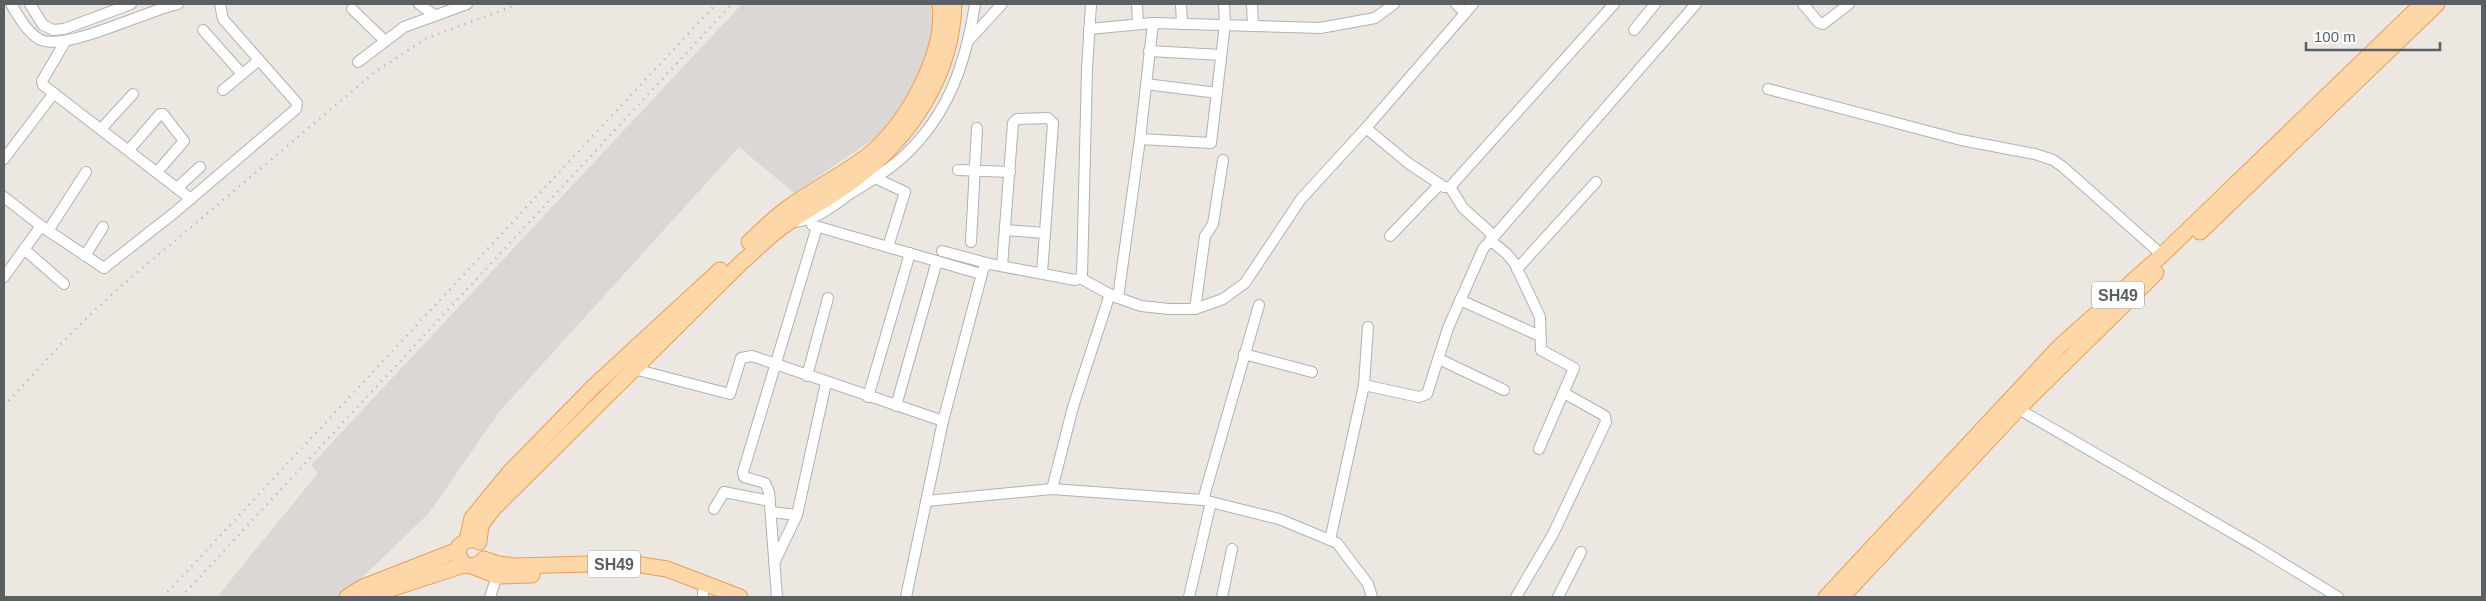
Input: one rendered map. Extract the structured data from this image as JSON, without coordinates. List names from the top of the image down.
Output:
{
  "streets": {
    "main road": ["SH49"]
  },
  "scale_bar": "100 m"
}
